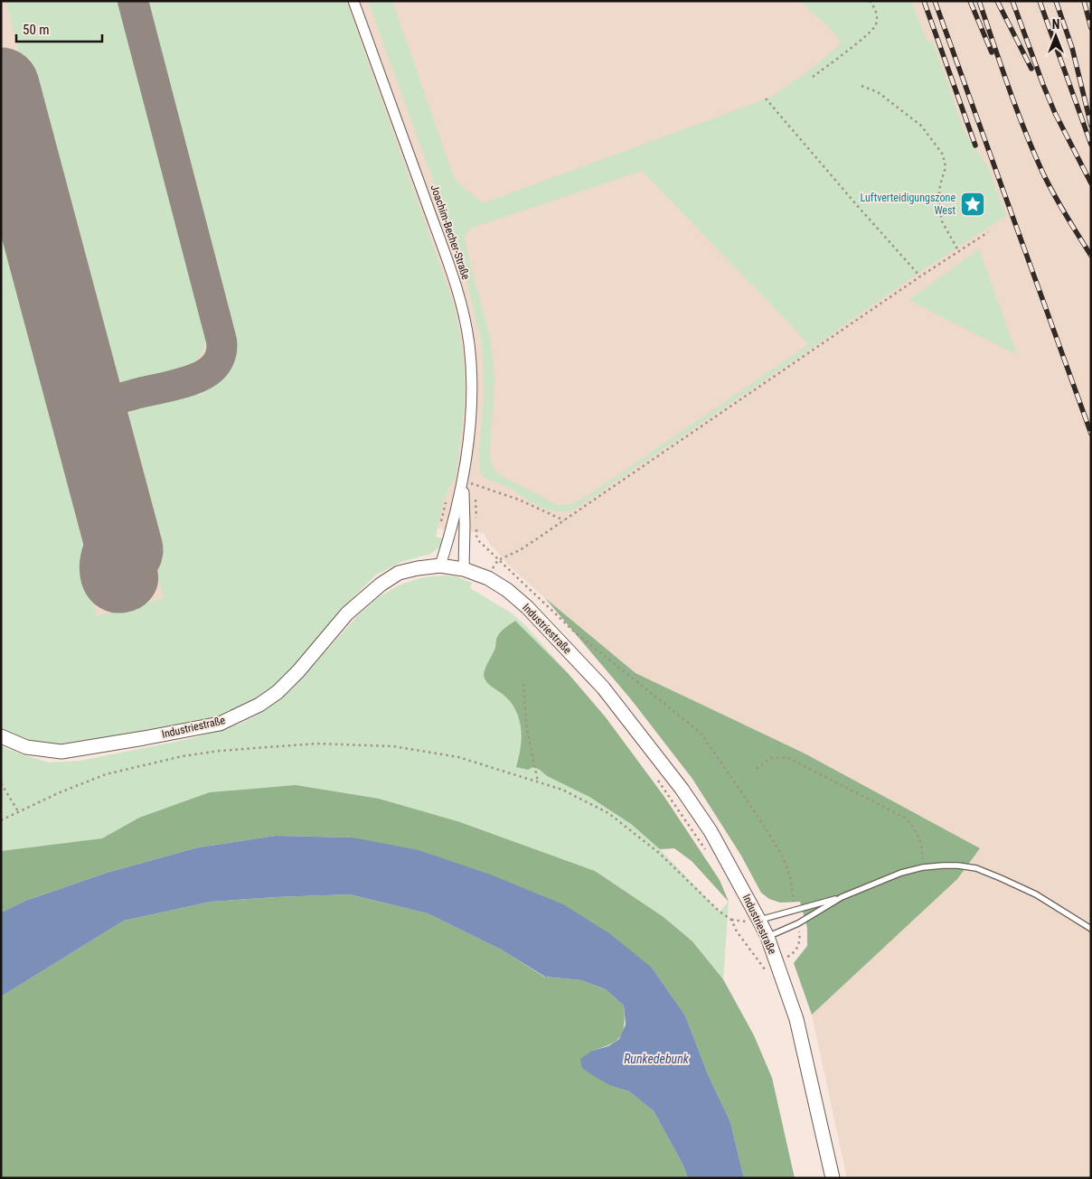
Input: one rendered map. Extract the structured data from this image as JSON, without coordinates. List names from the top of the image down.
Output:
{
  "streets": {
    "street": ["Joachim-Becher-Straße", "Industriestraße"]
  },
  "crossings": [
    ["Joachim-Becher-Straße", "Industriestraße"]
  ],
  "water": ["Runkedebunk"],
  "places": {
    "place": ["Luftverteidigungszone West"]
  },
  "scale_bar": "50 m",
  "north": "top"
}
